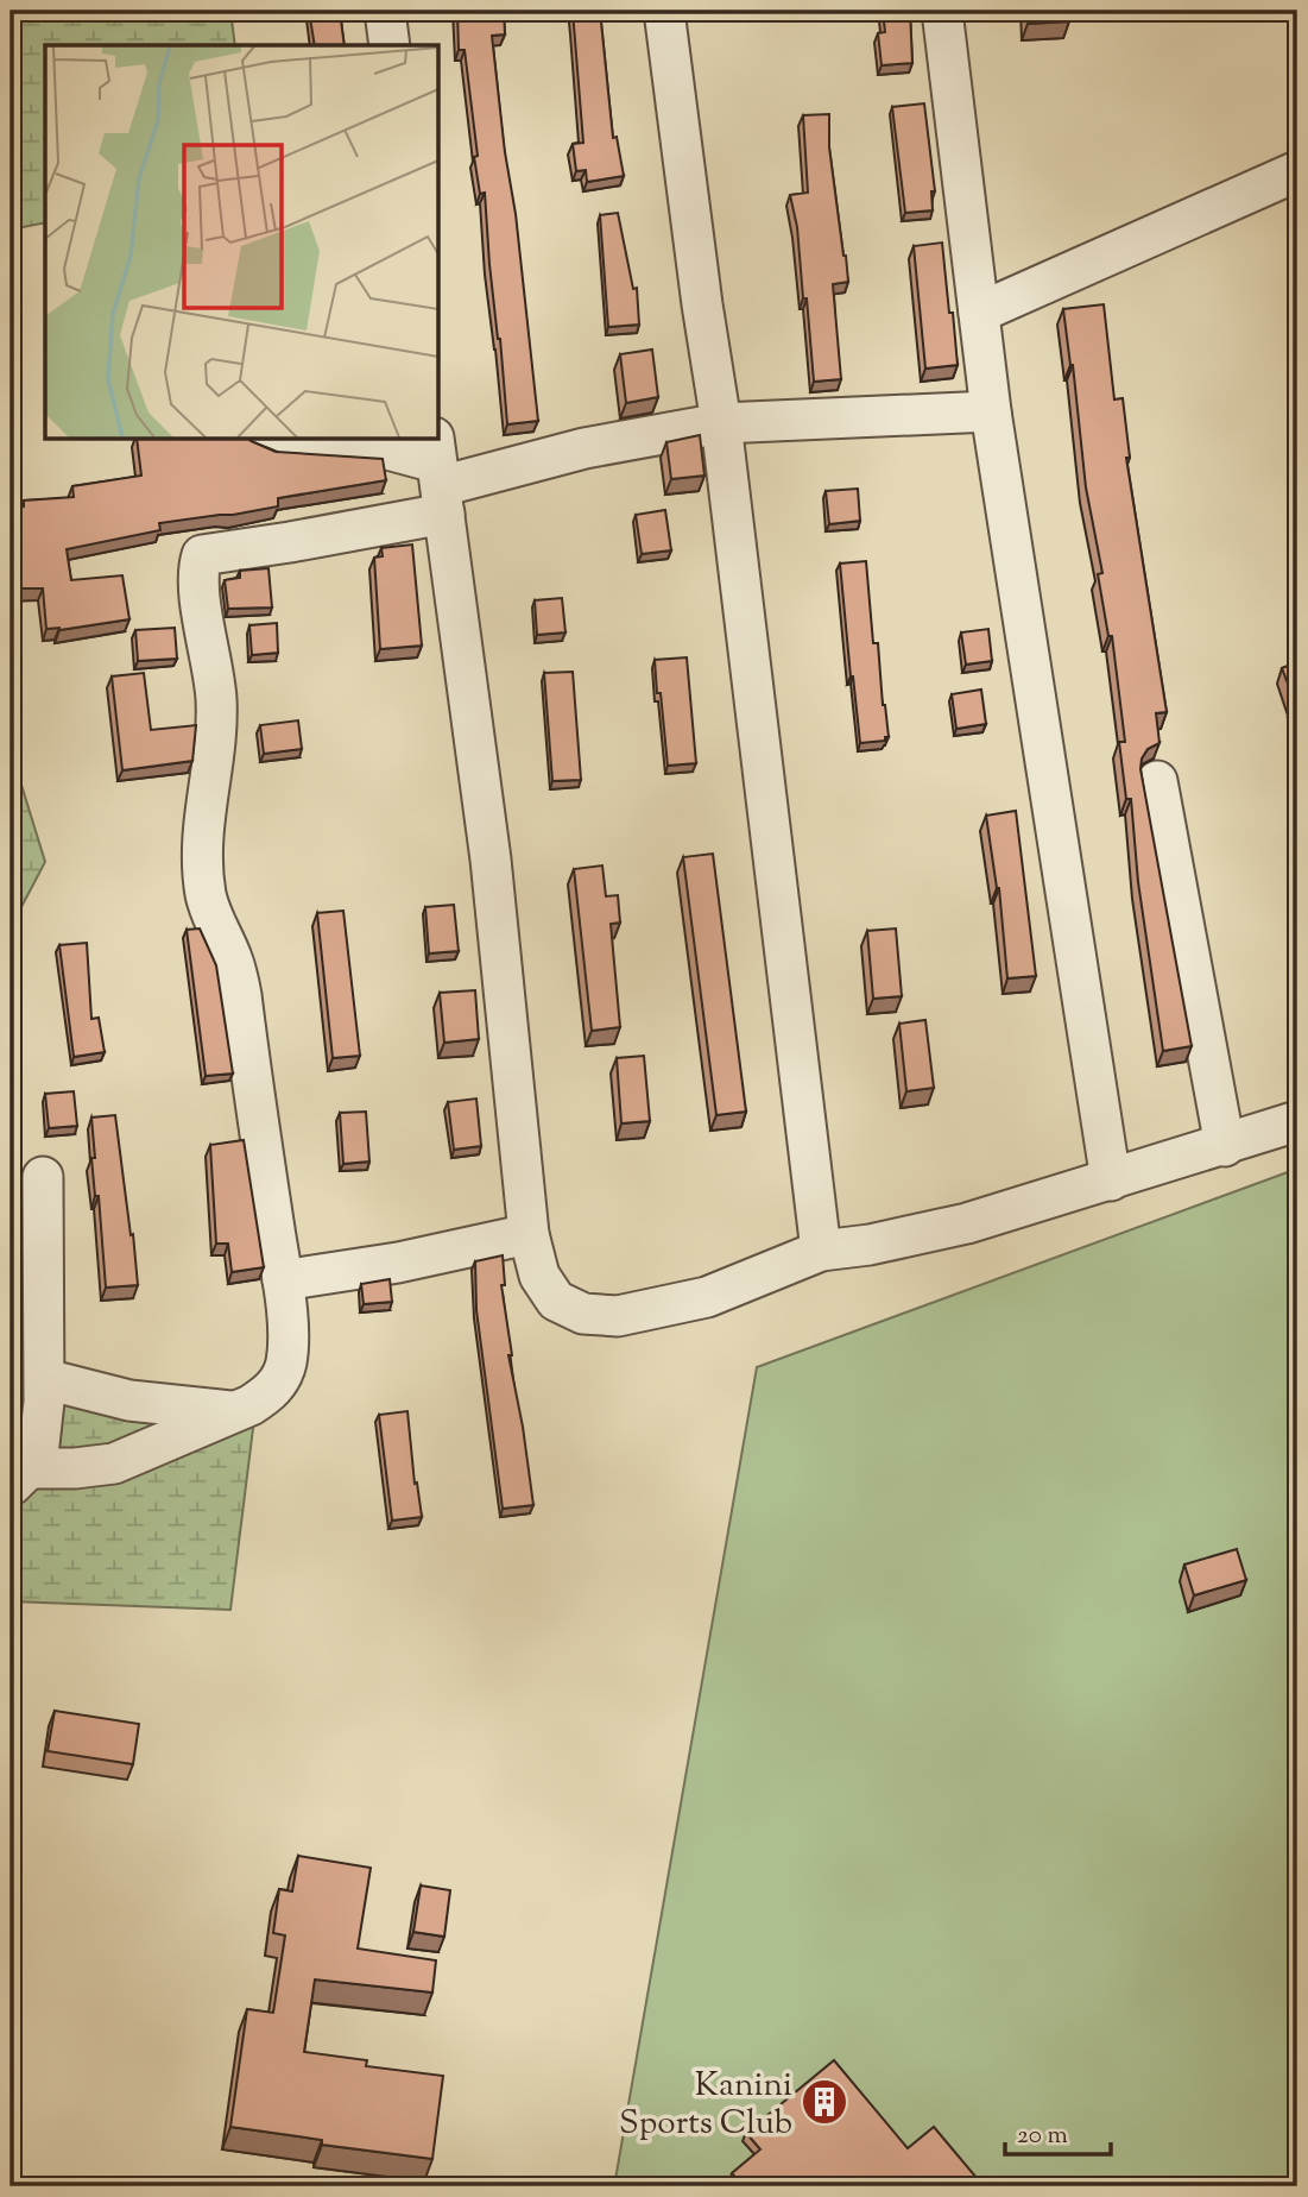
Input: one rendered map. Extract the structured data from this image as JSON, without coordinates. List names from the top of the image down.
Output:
{
  "places": {
    "building": ["Kanini Sports Club"]
  },
  "scale_bar": "20 m"
}
